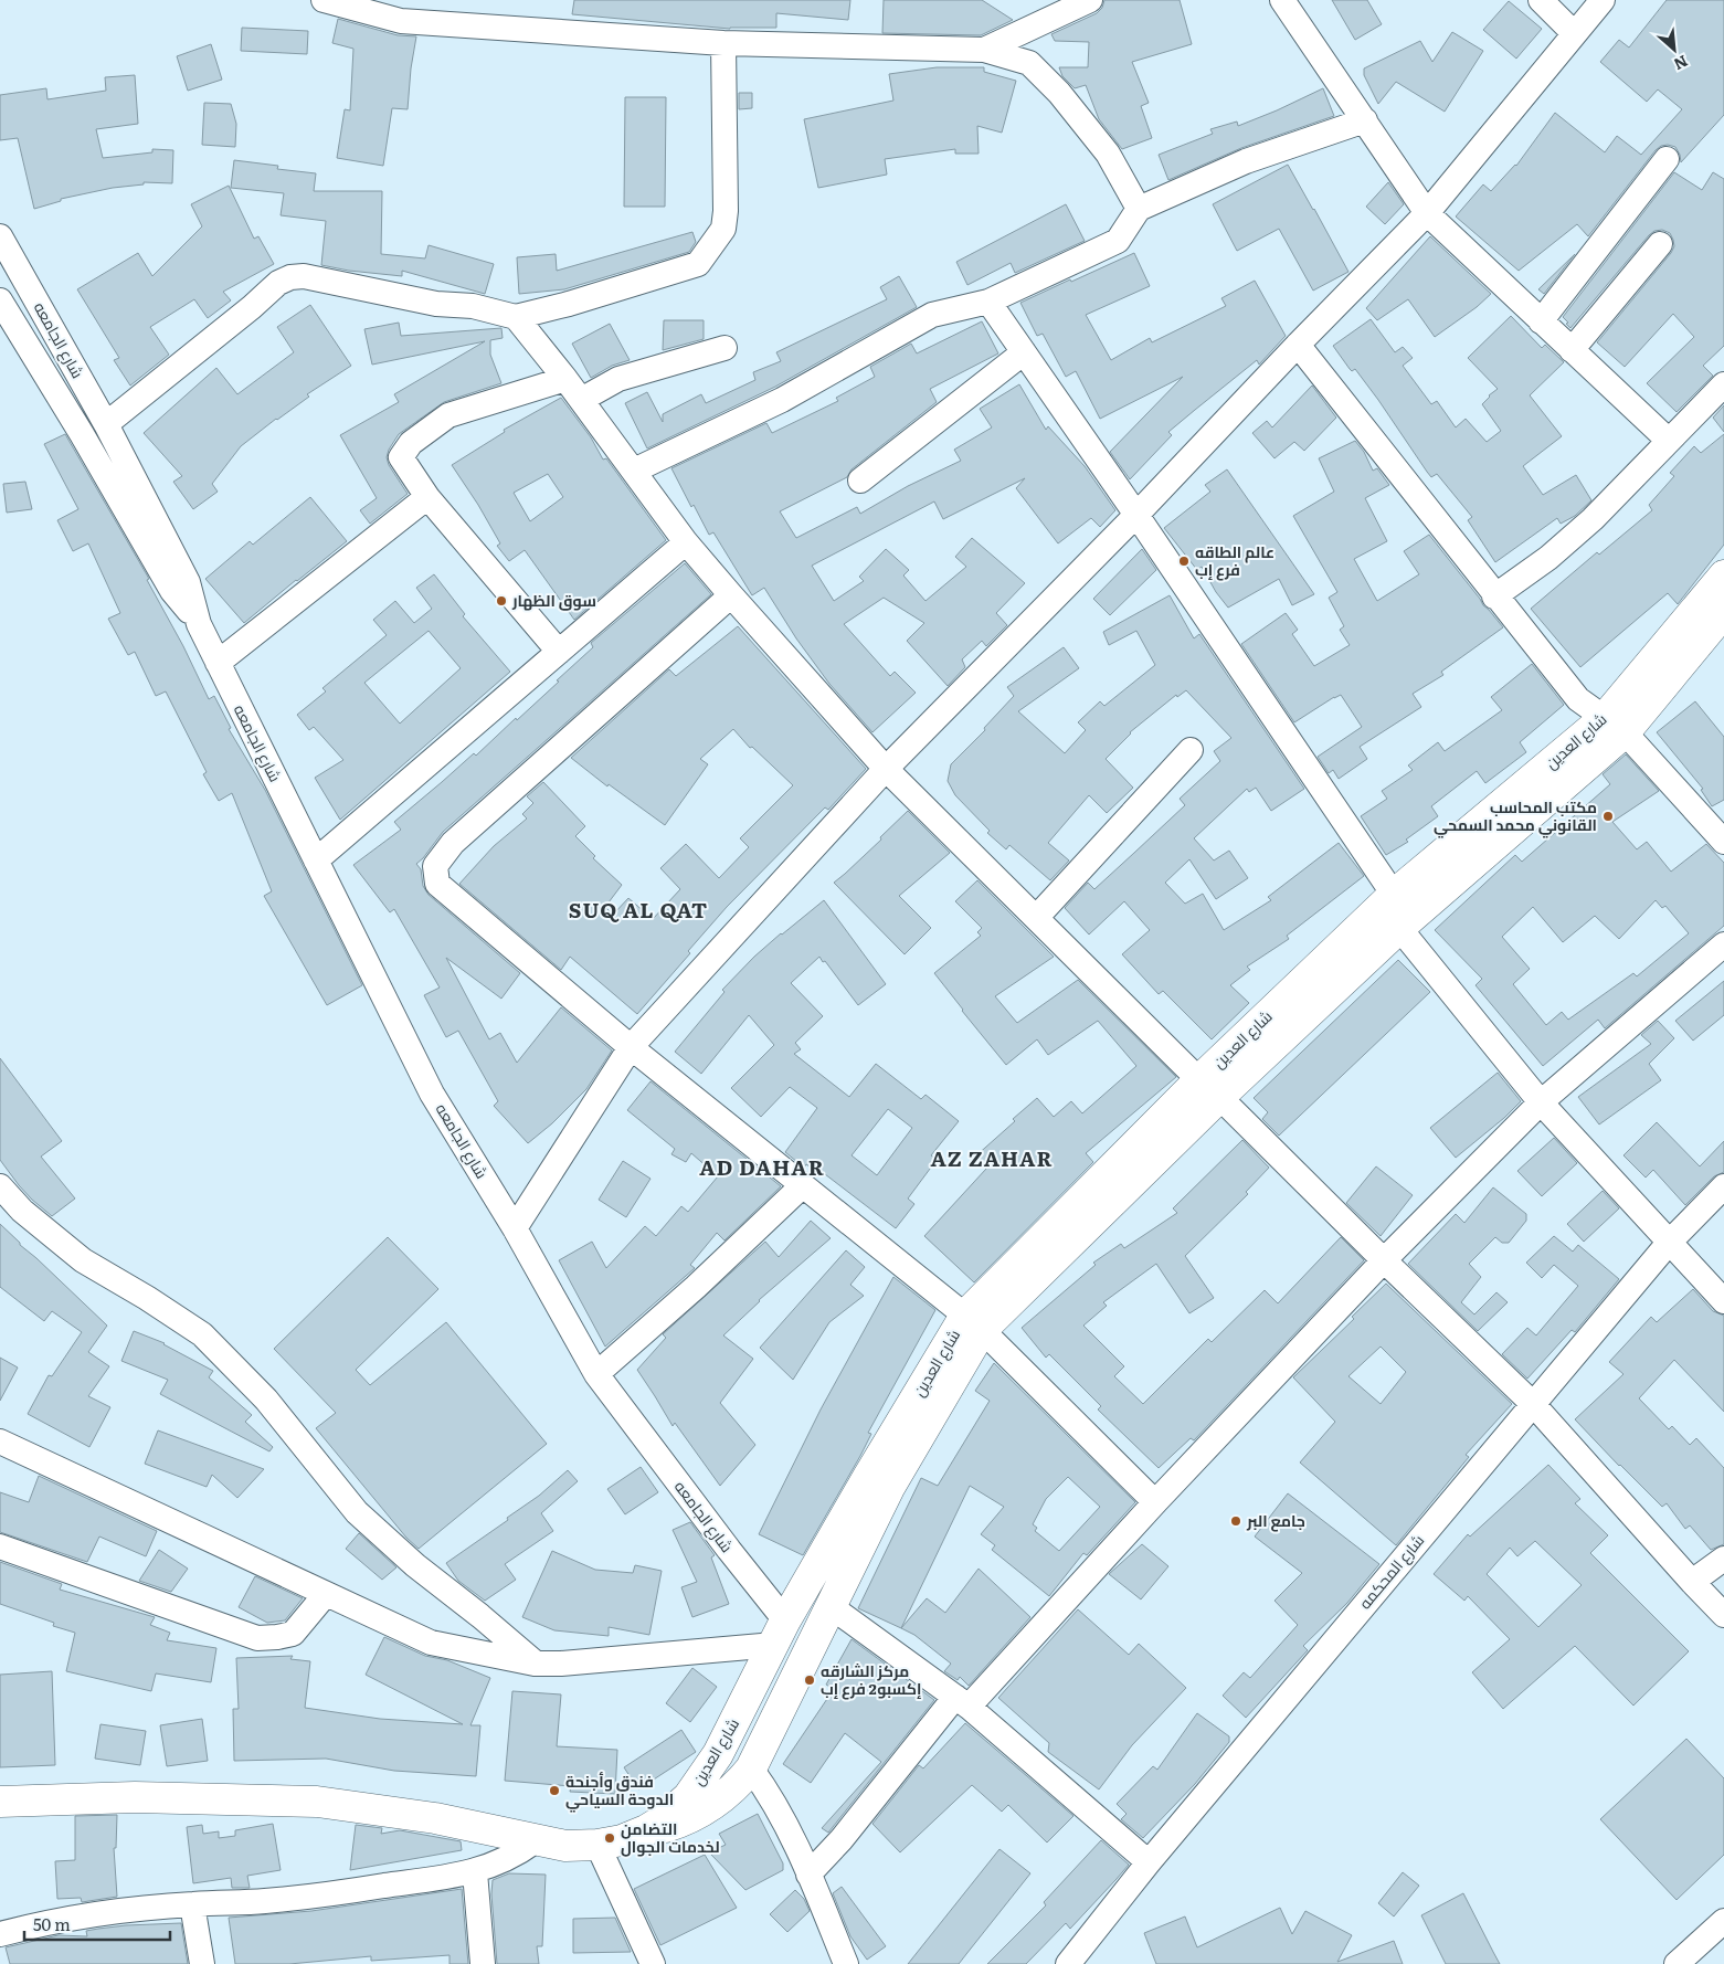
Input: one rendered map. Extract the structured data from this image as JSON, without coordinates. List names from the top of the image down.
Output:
{
  "streets": {
    "main road": ["شارع العدين"],
    "street": ["شارع الجامعه", "شارع المحكمه"]
  },
  "crossings": [
    ["شارع الجامعه", "شارع العدين"]
  ],
  "districts": ["SUQ AL QAT", "AZ ZAHAR", "AD DAHAR"],
  "places": [
    "عالم الطاقه فرع إب",
    "سوق الظهار",
    "مكتب المحاسب القانوني محمد السمحي",
    "جامع البر",
    "مركز الشارقه إكسبو2 فرع إب",
    "فندق وأجنحة الدوحة السياحي",
    "التضامن لخدمات الجوال"
  ],
  "scale_bar": "50 m",
  "north": "bottom right"
}
